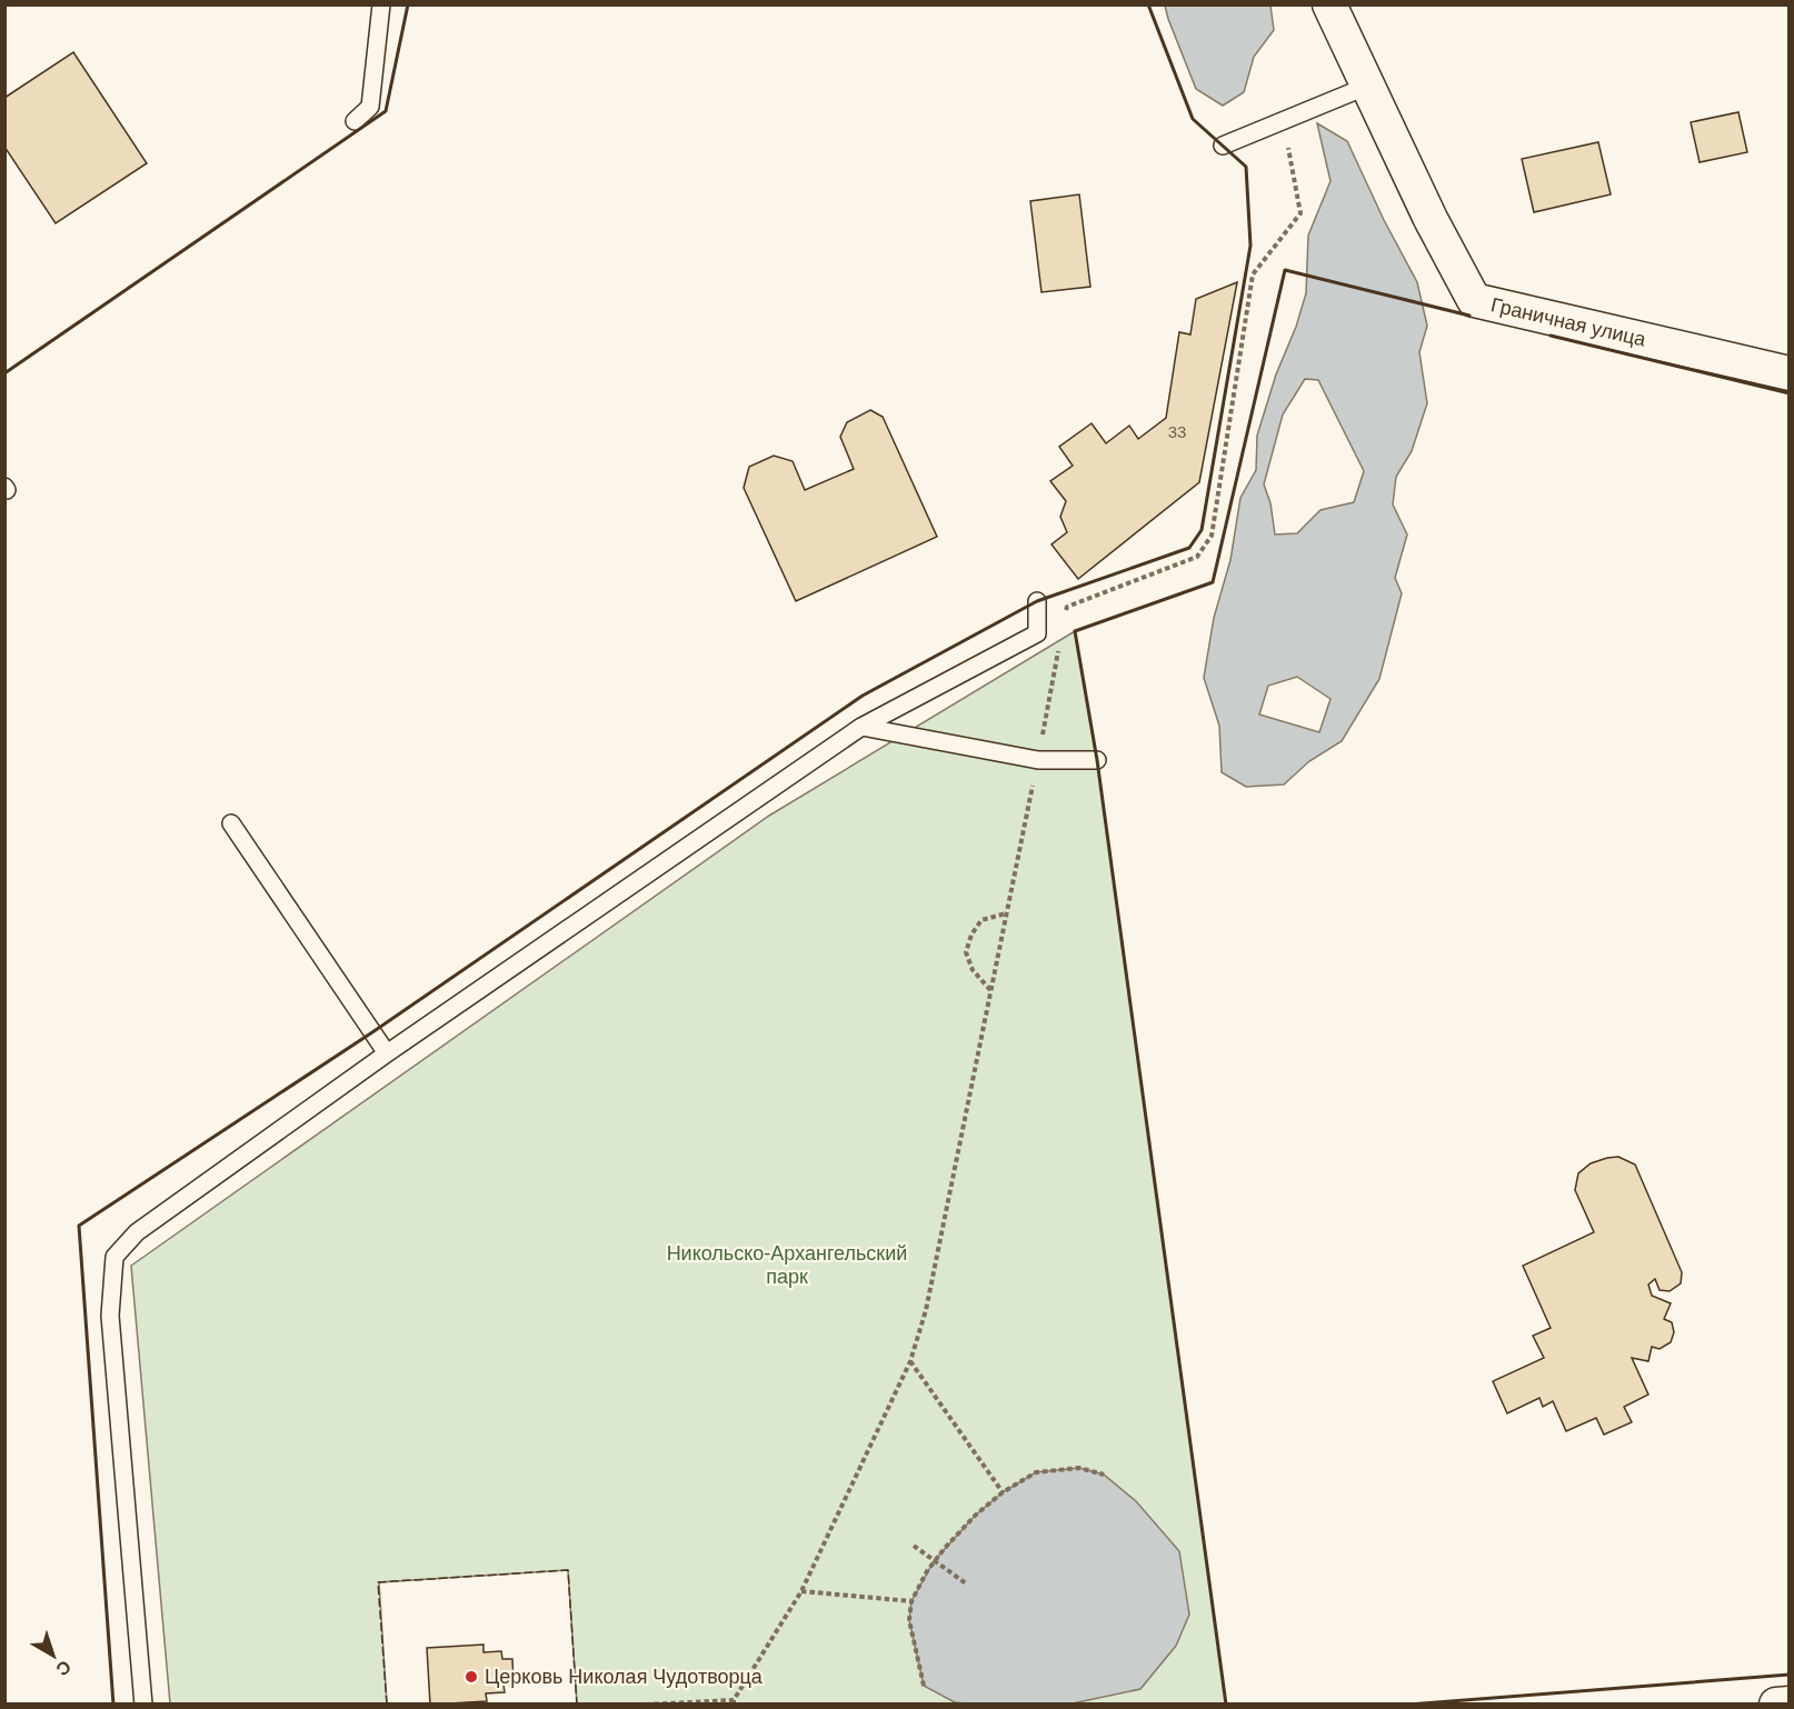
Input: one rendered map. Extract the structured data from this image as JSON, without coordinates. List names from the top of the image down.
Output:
{
  "streets": {
    "street": ["Граничная улица"]
  },
  "parks": ["Никольско-Архангельский парк"],
  "places": ["Церковь Николая Чудотворца"],
  "house_numbers": ["33"],
  "north": "bottom right"
}
